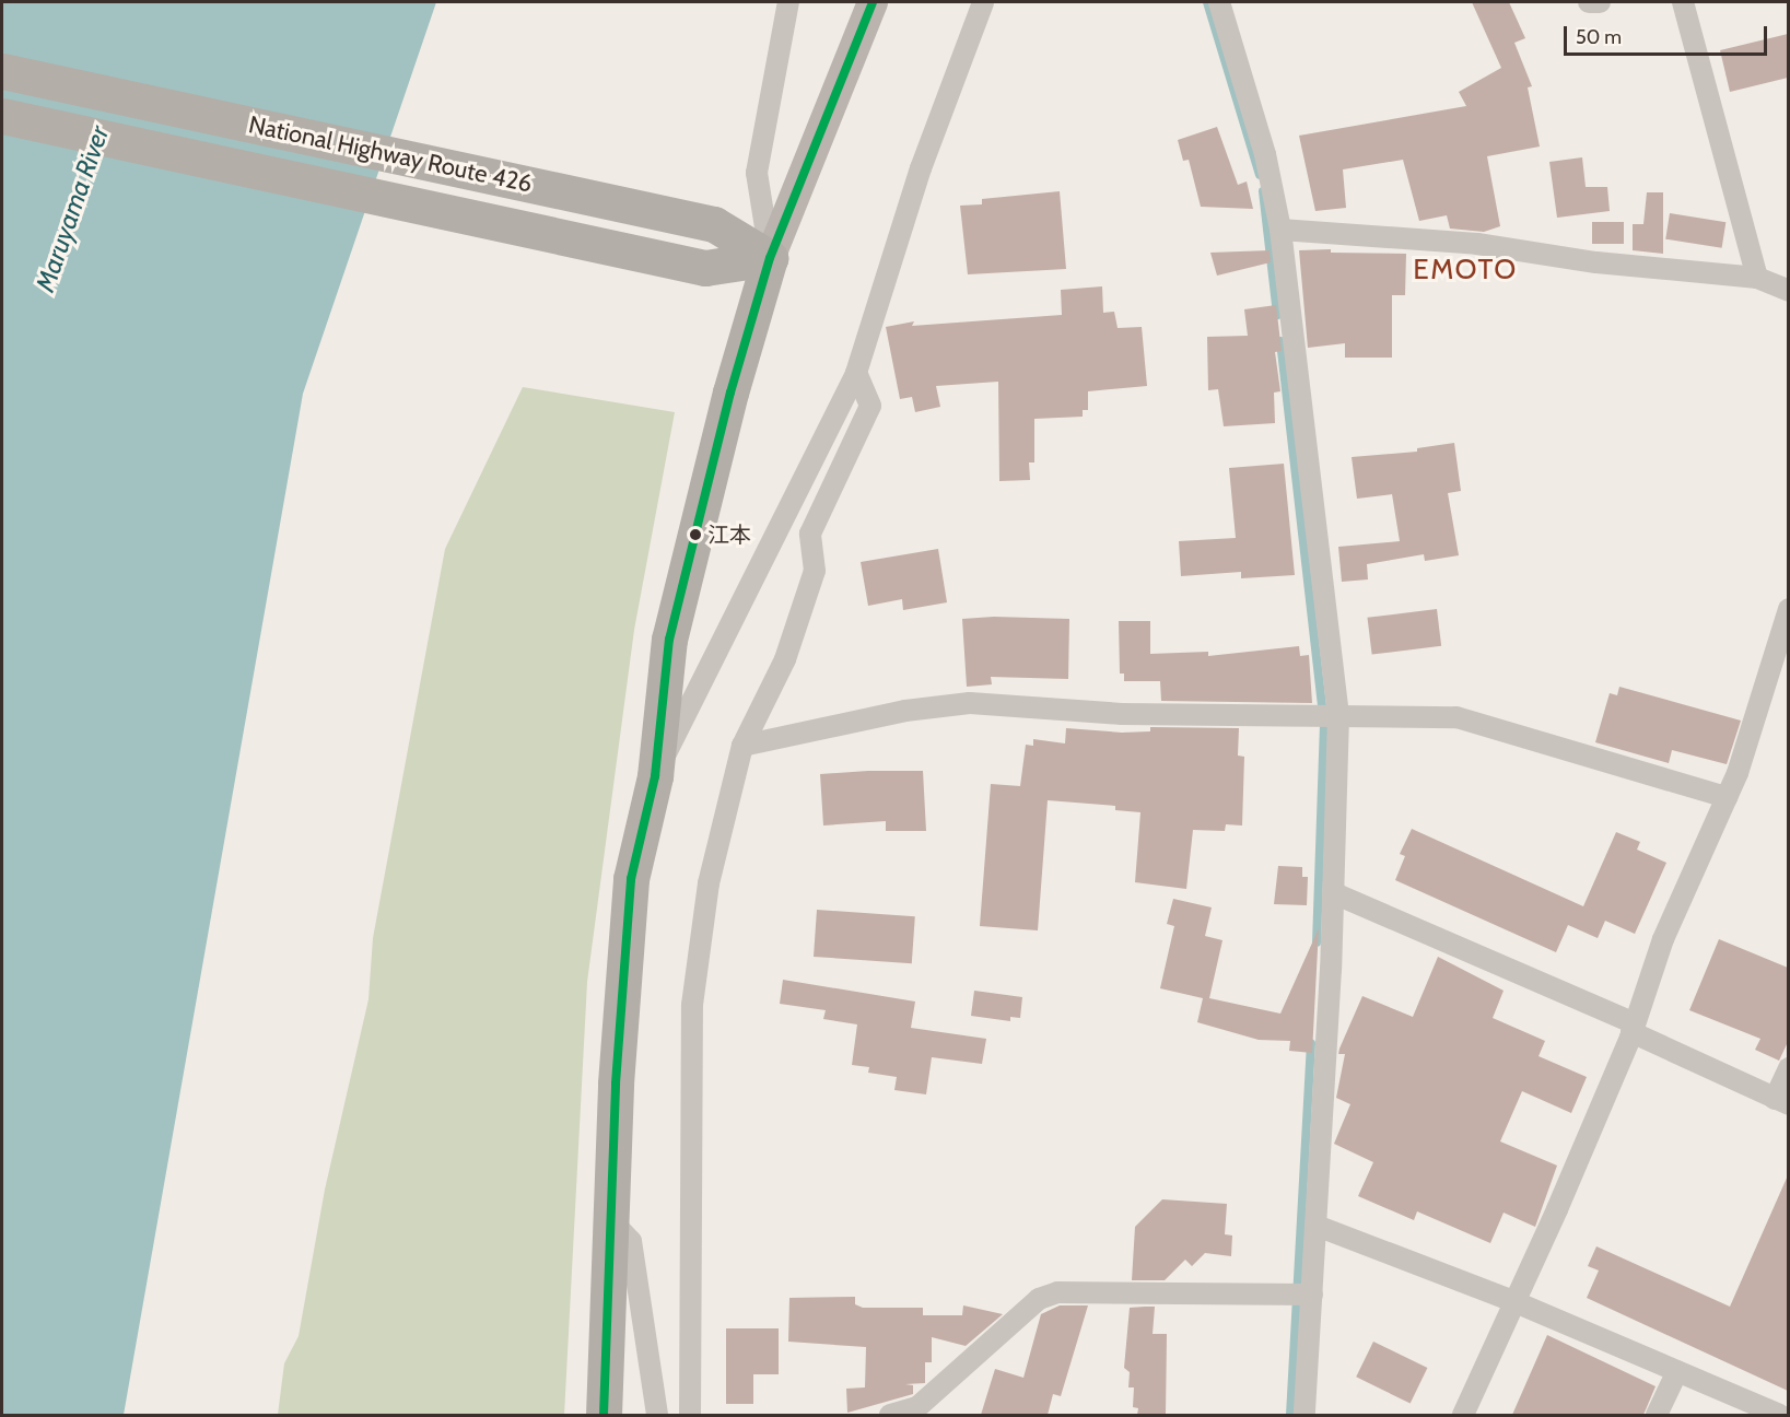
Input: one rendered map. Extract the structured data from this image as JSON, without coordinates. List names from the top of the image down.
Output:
{
  "streets": {
    "highway": ["National Highway Route 426"]
  },
  "districts": ["EMOTO"],
  "water": ["Maruyama River"],
  "places": ["江本"],
  "scale_bar": "50 m"
}
